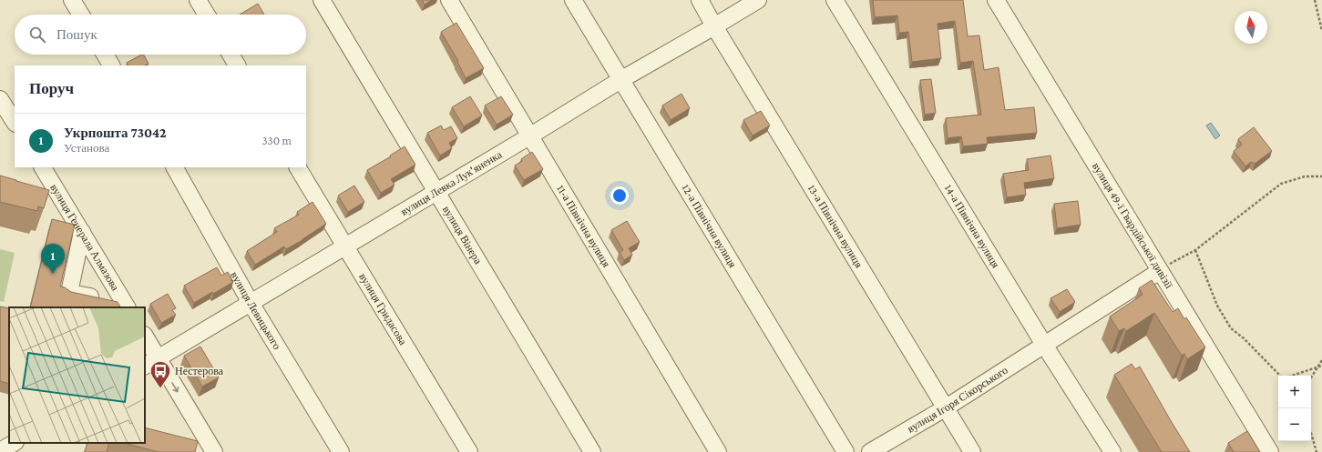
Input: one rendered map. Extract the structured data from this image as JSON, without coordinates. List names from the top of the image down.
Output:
{
  "streets": {
    "street": [
      "вулиця Левка Лук'яненка",
      "11-а Північна вулиця",
      "12-а Північна вулиця",
      "13-а Північна вулиця",
      "14-а Північна вулиця",
      "вулиця 49-ї Гвардійської дивізії",
      "вулиця Вінера",
      "вулиця Генерала Алмазова",
      "вулиця Гридасова",
      "вулиця Левицького",
      "вулиця Ігоря Сікорського"
    ]
  },
  "crossings": [
    ["вулиця Левка Лук'яненка", "11-а Північна вулиця"],
    ["вулиця Левка Лук'яненка", "12-а Північна вулиця"],
    ["вулиця Левка Лук'яненка", "13-а Північна вулиця"],
    ["вулиця Левка Лук'яненка", "вулиця Вінера"],
    ["вулиця Левка Лук'яненка", "вулиця Гридасова"],
    ["вулиця Левка Лук'яненка", "вулиця Левицького"],
    ["13-а Північна вулиця", "вулиця Ігоря Сікорського"],
    ["14-а Північна вулиця", "вулиця Ігоря Сікорського"],
    ["вулиця 49-ї Гвардійської дивізії", "вулиця Ігоря Сікорського"]
  ],
  "places": {
    "bus stop": ["Нестерова"]
  },
  "north": "top",
  "page": {
    "search": "Пошук",
    "heading": "Поруч",
    "list": [
      {
        "mark": "1",
        "name": "Укрпошта 73042",
        "note": "Установа",
        "value": "330 m"
      }
    ],
    "pins": "1",
    "map_buttons": ["+", "−"]
  }
}
